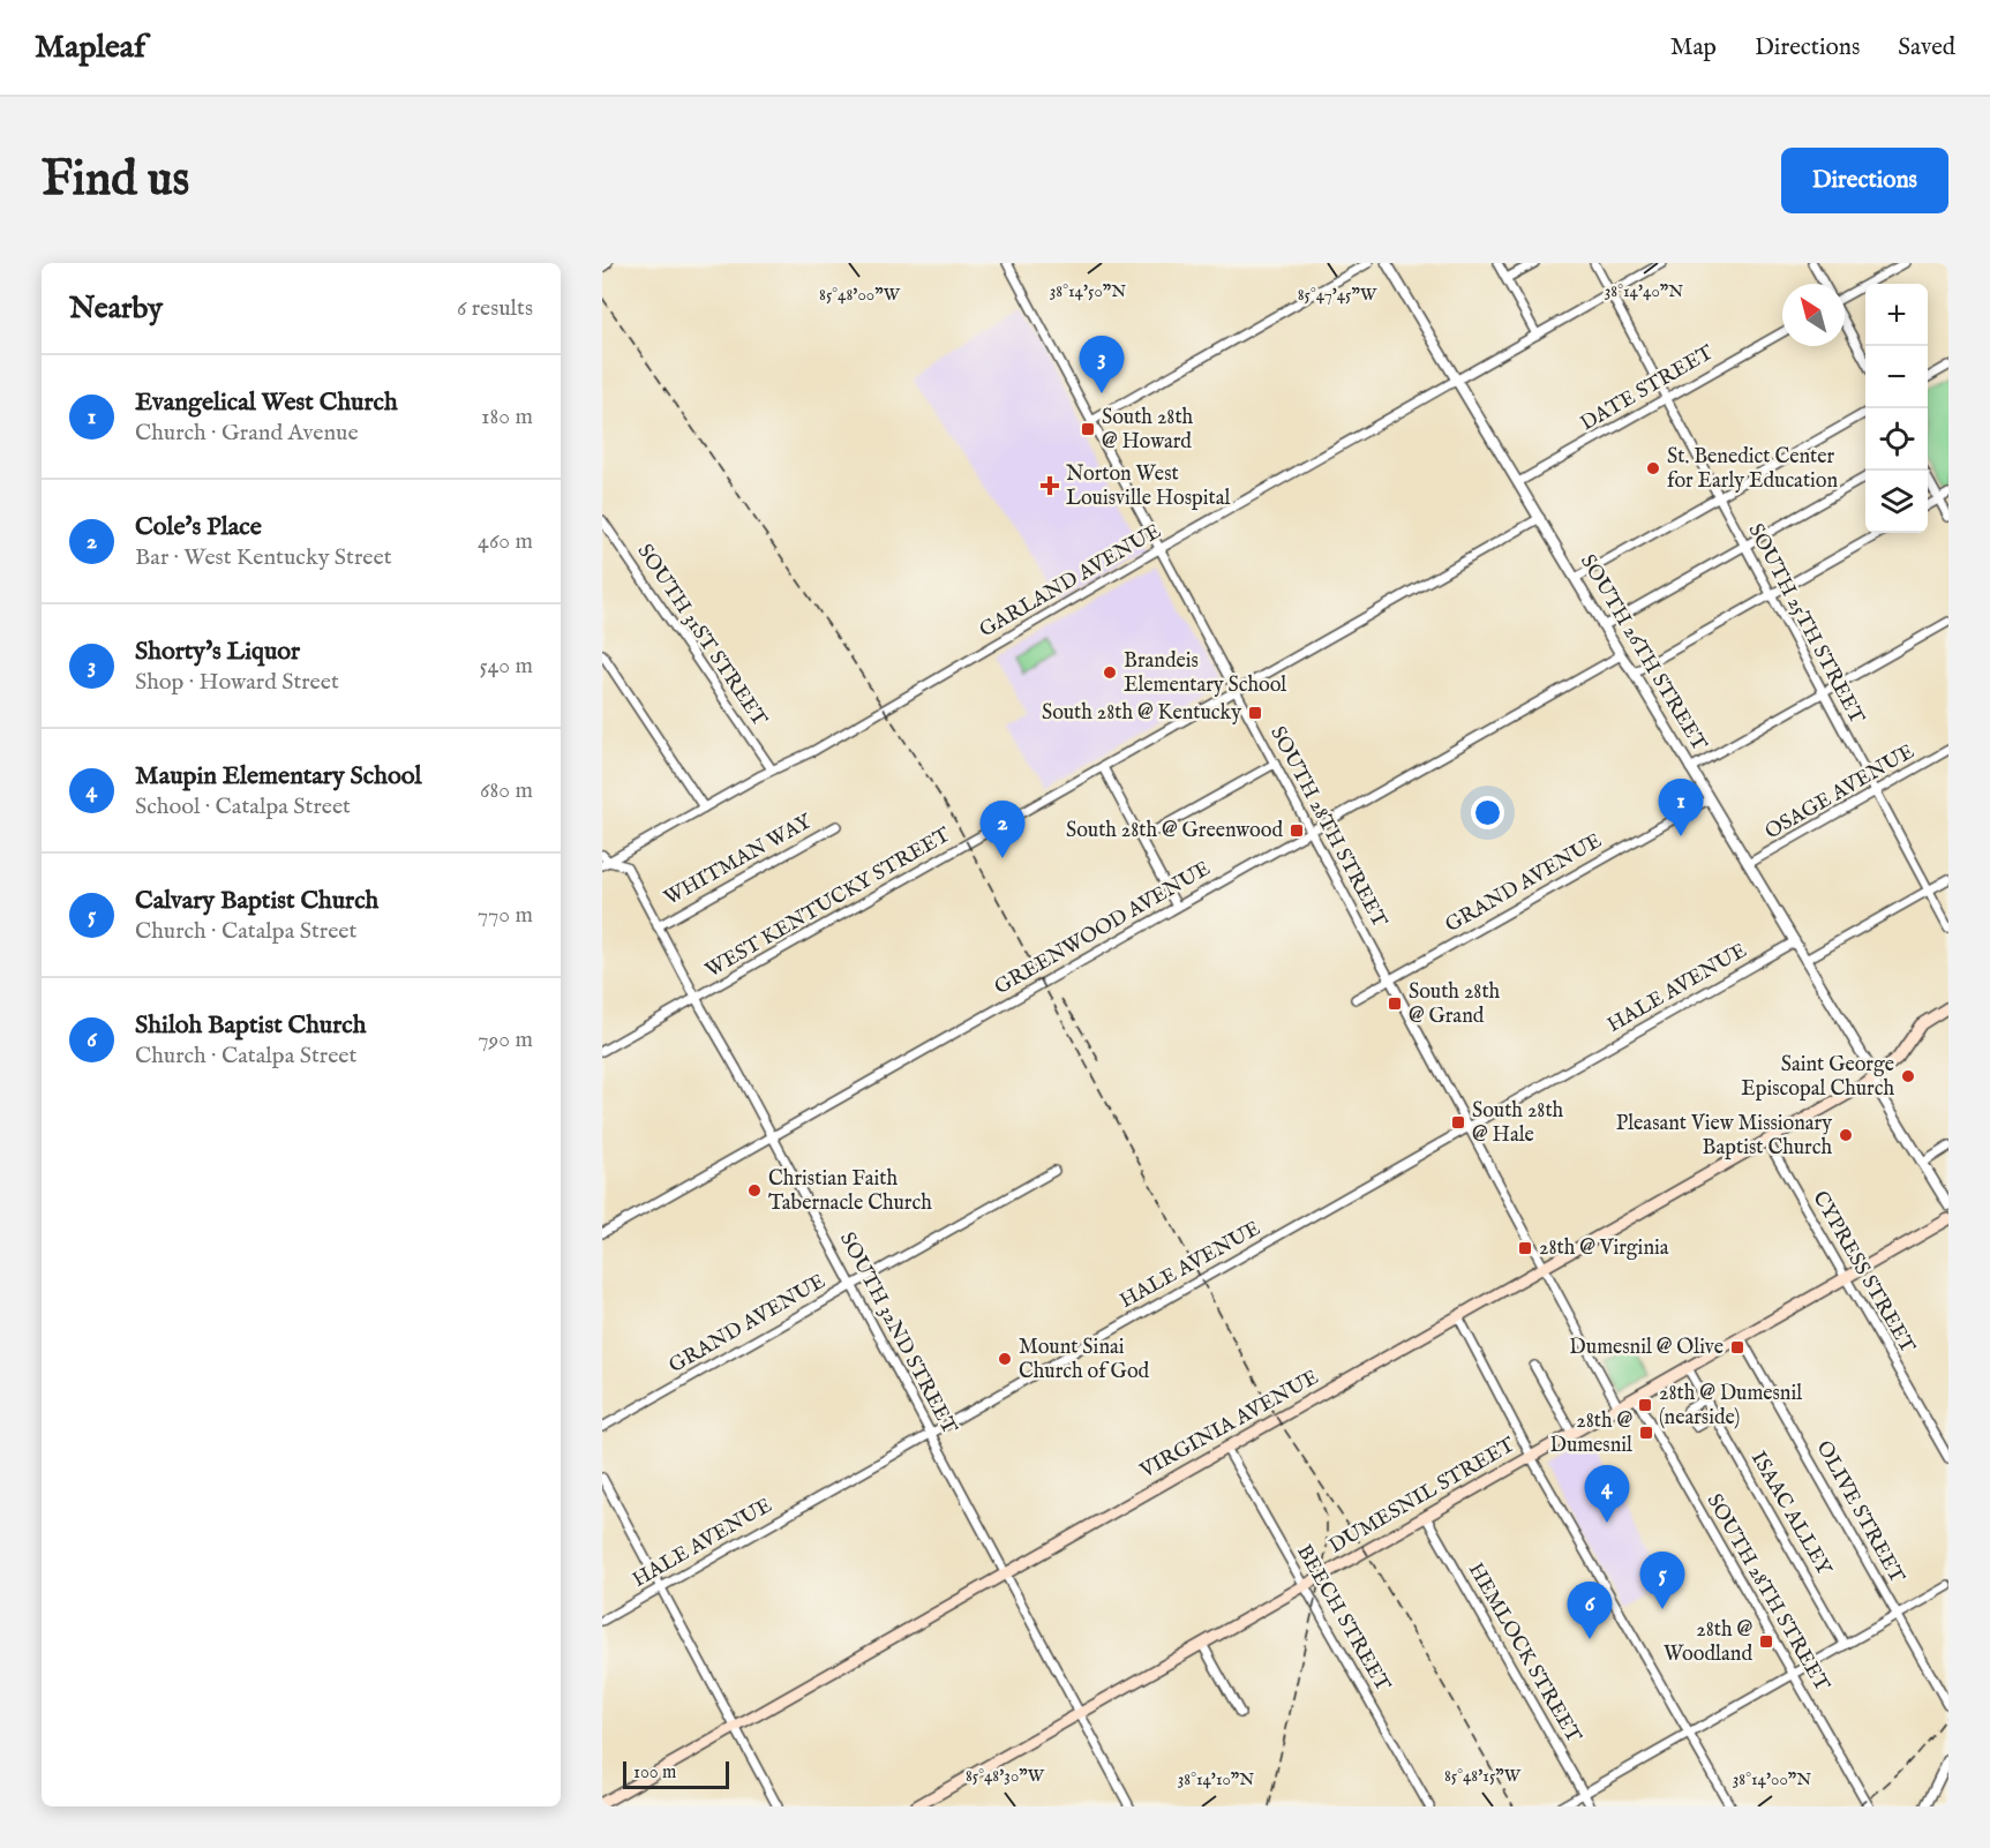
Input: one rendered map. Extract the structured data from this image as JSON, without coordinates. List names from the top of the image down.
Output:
{
  "streets": {
    "main road": ["VIRGINIA AVENUE", "DUMESNIL STREET"],
    "street": [
      "DATE STREET",
      "GARLAND AVENUE",
      "SOUTH 25TH STREET",
      "SOUTH 31ST STREET",
      "SOUTH 26TH STREET",
      "OSAGE AVENUE",
      "SOUTH 28TH STREET",
      "WHITMAN WAY",
      "GRAND AVENUE",
      "WEST KENTUCKY STREET",
      "GREENWOOD AVENUE",
      "HALE AVENUE",
      "CYPRESS STREET",
      "SOUTH 32ND STREET",
      "OLIVE STREET",
      "ISAAC ALLEY",
      "BEECH STREET",
      "HEMLOCK STREET"
    ]
  },
  "crossings": [
    ["DATE STREET", "SOUTH 25TH STREET"],
    ["DATE STREET", "SOUTH 26TH STREET"],
    ["GARLAND AVENUE", "SOUTH 25TH STREET"],
    ["GARLAND AVENUE", "SOUTH 31ST STREET"],
    ["GARLAND AVENUE", "SOUTH 26TH STREET"],
    ["GARLAND AVENUE", "SOUTH 28TH STREET"],
    ["GARLAND AVENUE", "SOUTH 32ND STREET"],
    ["SOUTH 25TH STREET", "OSAGE AVENUE"],
    ["SOUTH 26TH STREET", "OSAGE AVENUE"],
    ["SOUTH 26TH STREET", "GRAND AVENUE"],
    ["SOUTH 26TH STREET", "WEST KENTUCKY STREET"],
    ["SOUTH 26TH STREET", "GREENWOOD AVENUE"],
    ["SOUTH 26TH STREET", "HALE AVENUE"],
    ["SOUTH 26TH STREET", "VIRGINIA AVENUE"],
    ["SOUTH 28TH STREET", "GRAND AVENUE"],
    ["SOUTH 28TH STREET", "WEST KENTUCKY STREET"],
    ["SOUTH 28TH STREET", "GREENWOOD AVENUE"],
    ["SOUTH 28TH STREET", "HALE AVENUE"],
    ["SOUTH 28TH STREET", "VIRGINIA AVENUE"],
    ["SOUTH 28TH STREET", "DUMESNIL STREET"],
    ["WHITMAN WAY", "SOUTH 32ND STREET"],
    ["GRAND AVENUE", "SOUTH 32ND STREET"],
    ["WEST KENTUCKY STREET", "SOUTH 32ND STREET"],
    ["GREENWOOD AVENUE", "SOUTH 32ND STREET"],
    ["HALE AVENUE", "SOUTH 32ND STREET"],
    ["CYPRESS STREET", "VIRGINIA AVENUE"],
    ["CYPRESS STREET", "DUMESNIL STREET"],
    ["SOUTH 32ND STREET", "VIRGINIA AVENUE"],
    ["SOUTH 32ND STREET", "DUMESNIL STREET"],
    ["VIRGINIA AVENUE", "BEECH STREET"],
    ["DUMESNIL STREET", "OLIVE STREET"],
    ["DUMESNIL STREET", "ISAAC ALLEY"],
    ["DUMESNIL STREET", "BEECH STREET"],
    ["DUMESNIL STREET", "HEMLOCK STREET"]
  ],
  "places": {
    "transit": [
      "South 28th @ Howard",
      "South 28th @ Kentucky",
      "South 28th @ Greenwood",
      "South 28th @ Grand",
      "South 28th @ Hale",
      "28th @ Virginia",
      "Dumesnil @ Olive",
      "28th @ Dumesnil (nearside)",
      "28th @ Dumesnil",
      "28th @ Woodland"
    ],
    "other": [
      "St. Benedict Center for Early Education",
      "Brandeis Elementary School",
      "Saint George Episcopal Church",
      "Pleasant View Missionary Baptist Church",
      "Christian Faith Tabernacle Church",
      "Mount Sinai Church of God"
    ],
    "health": ["Norton West Louisville Hospital"]
  },
  "scale_bar": "100 m",
  "north": "top left",
  "page": {
    "header": "Mapleaf",
    "nav": ["Map", "Directions", "Saved"],
    "buttons": "Directions",
    "title": "Find us",
    "heading": ["Nearby", "6 results"],
    "map_buttons": ["+", "−"],
    "pins": [
      "3",
      "1",
      "2",
      "4",
      "5",
      "6"
    ],
    "list": [
      {
        "mark": "1",
        "name": "Evangelical West Church",
        "note": "Church · Grand Avenue",
        "value": "180 m"
      },
      {
        "mark": "2",
        "name": "Cole's Place",
        "note": "Bar · West Kentucky Street",
        "value": "460 m"
      },
      {
        "mark": "3",
        "name": "Shorty's Liquor",
        "note": "Shop · Howard Street",
        "value": "540 m"
      },
      {
        "mark": "4",
        "name": "Maupin Elementary School",
        "note": "School · Catalpa Street",
        "value": "680 m"
      },
      {
        "mark": "5",
        "name": "Calvary Baptist Church",
        "note": "Church · Catalpa Street",
        "value": "770 m"
      },
      {
        "mark": "6",
        "name": "Shiloh Baptist Church",
        "note": "Church · Catalpa Street",
        "value": "790 m"
      }
    ],
    "scale": "100 m"
  },
  "coordinates": [
    "38°14'50\"N",
    "38°14'40\"N",
    "85°48'00\"W",
    "85°47'45\"W",
    "85°48'30\"W",
    "85°48'15\"W",
    "38°14'10\"N",
    "38°14'00\"N"
  ]
}
